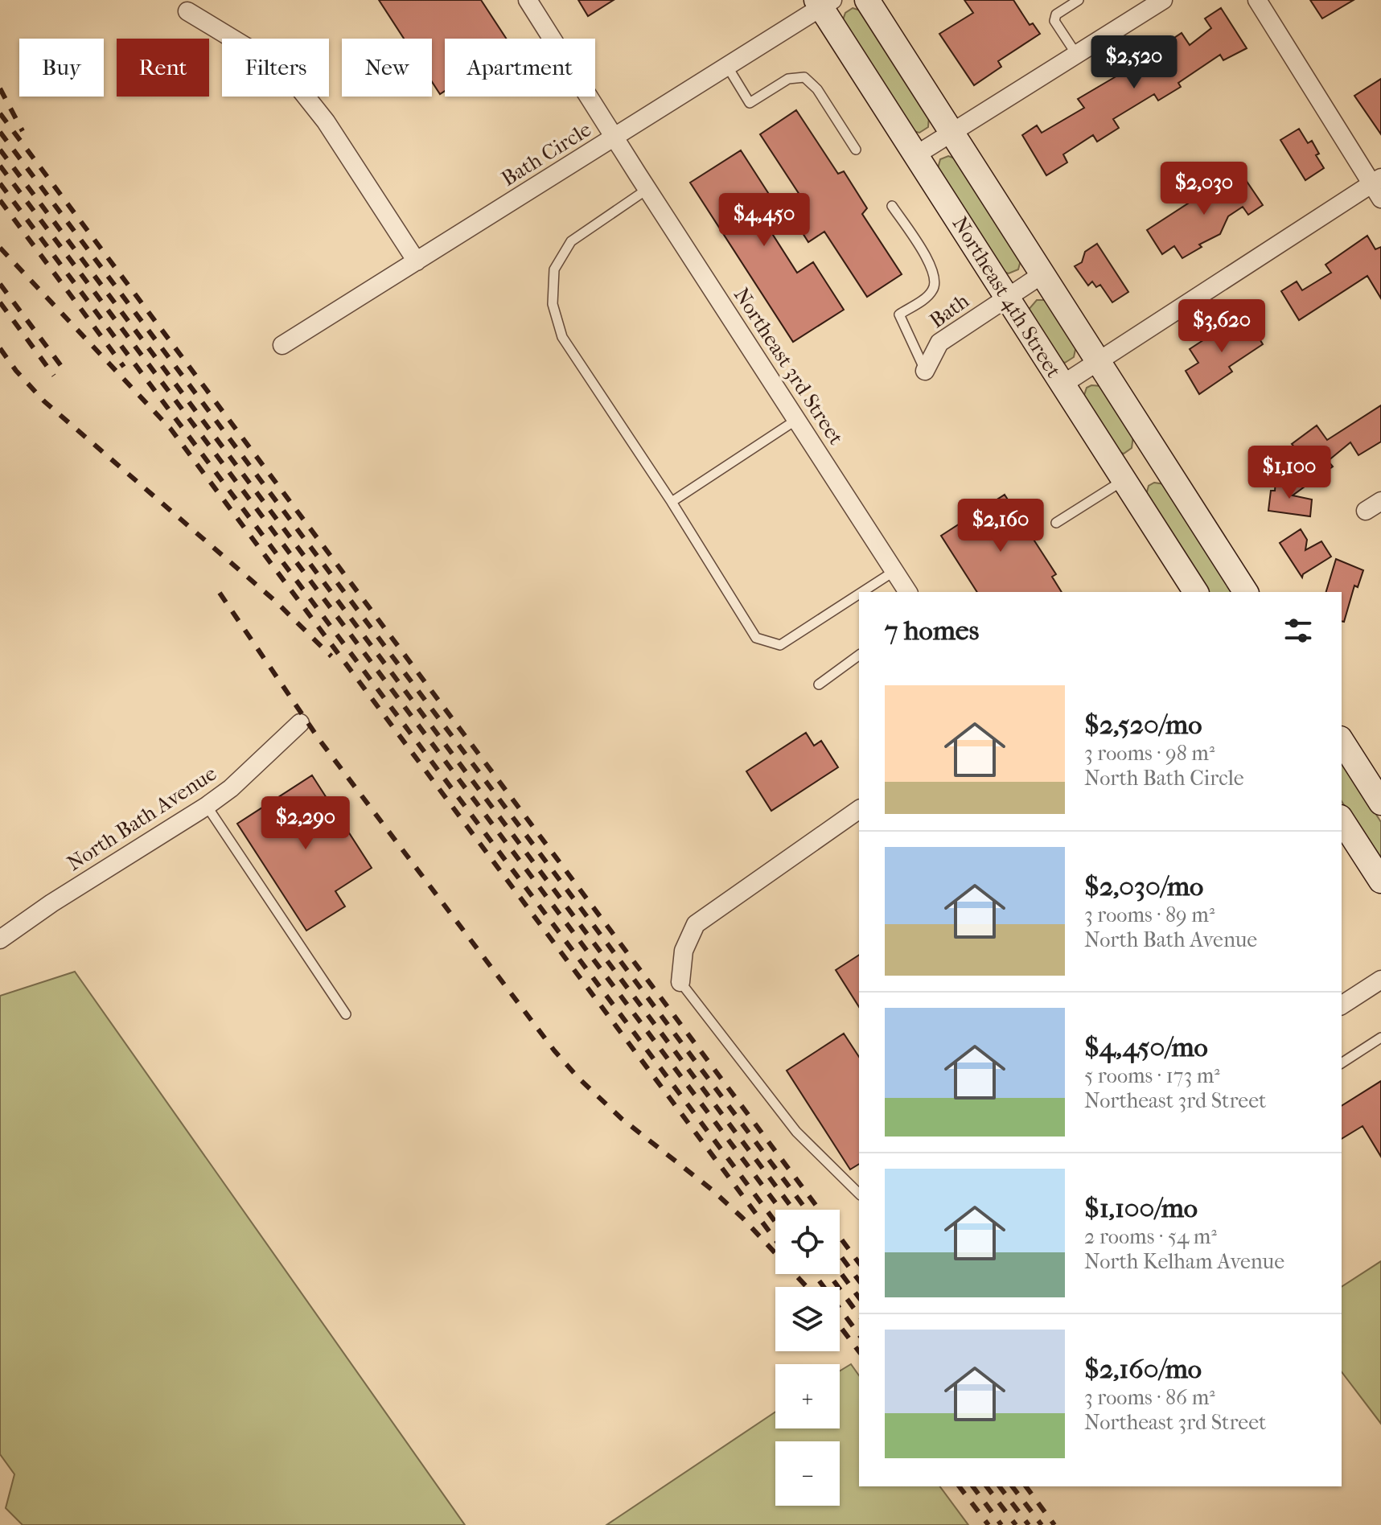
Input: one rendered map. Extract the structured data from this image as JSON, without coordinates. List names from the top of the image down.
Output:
{
  "streets": {
    "main road": ["Northeast 4th Street"],
    "street": [
      "Bath Circle",
      "Bath",
      "Northeast 3rd Street",
      "North Bath Avenue"
    ]
  },
  "crossings": [
    ["Bath Circle", "Northeast 4th Street"],
    ["Bath Circle", "Northeast 3rd Street"],
    ["Northeast 4th Street", "Bath"]
  ],
  "page": {
    "price": [
      "$2,520",
      "$2,030",
      "$4,450",
      "$3,620",
      "$1,100",
      "$2,160",
      "$2,290"
    ],
    "chip": [
      "Buy",
      "Rent",
      "Filters",
      "New",
      "Apartment"
    ],
    "heading": "7 homes",
    "list": [
      {
        "name": "$2,520/mo",
        "note": "3 rooms · 98 m² · North Bath Circle"
      },
      {
        "name": "$2,030/mo",
        "note": "3 rooms · 89 m² · North Bath Avenue"
      },
      {
        "name": "$4,450/mo",
        "note": "5 rooms · 173 m² · Northeast 3rd Street"
      },
      {
        "name": "$1,100/mo",
        "note": "2 rooms · 54 m² · North Kelham Avenue"
      },
      {
        "name": "$2,160/mo",
        "note": "3 rooms · 86 m² · Northeast 3rd Street"
      }
    ],
    "map_buttons": ["+", "−"]
  }
}
